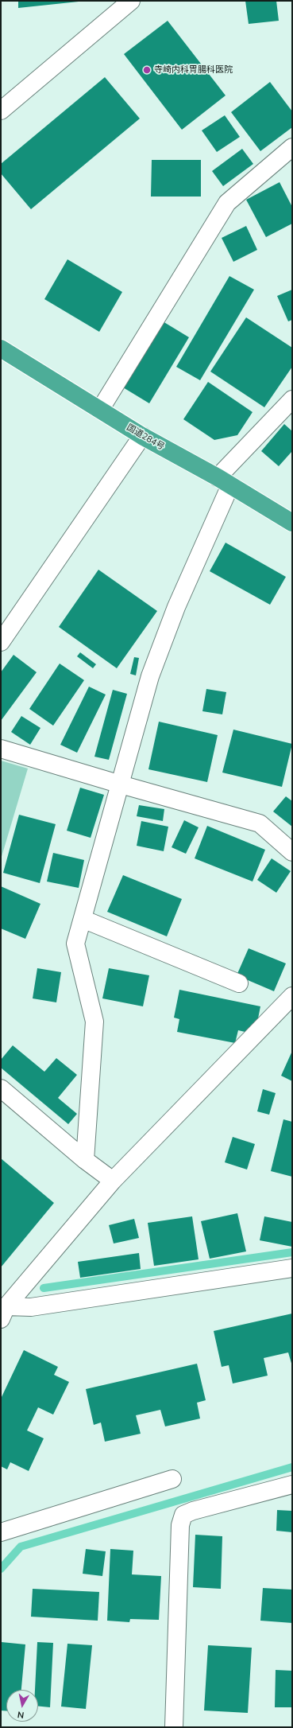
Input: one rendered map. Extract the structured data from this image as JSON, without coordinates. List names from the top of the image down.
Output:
{
  "streets": {
    "highway": ["国道284号"]
  },
  "places": ["寺崎内科胃腸科医院"],
  "north": "bottom"
}
